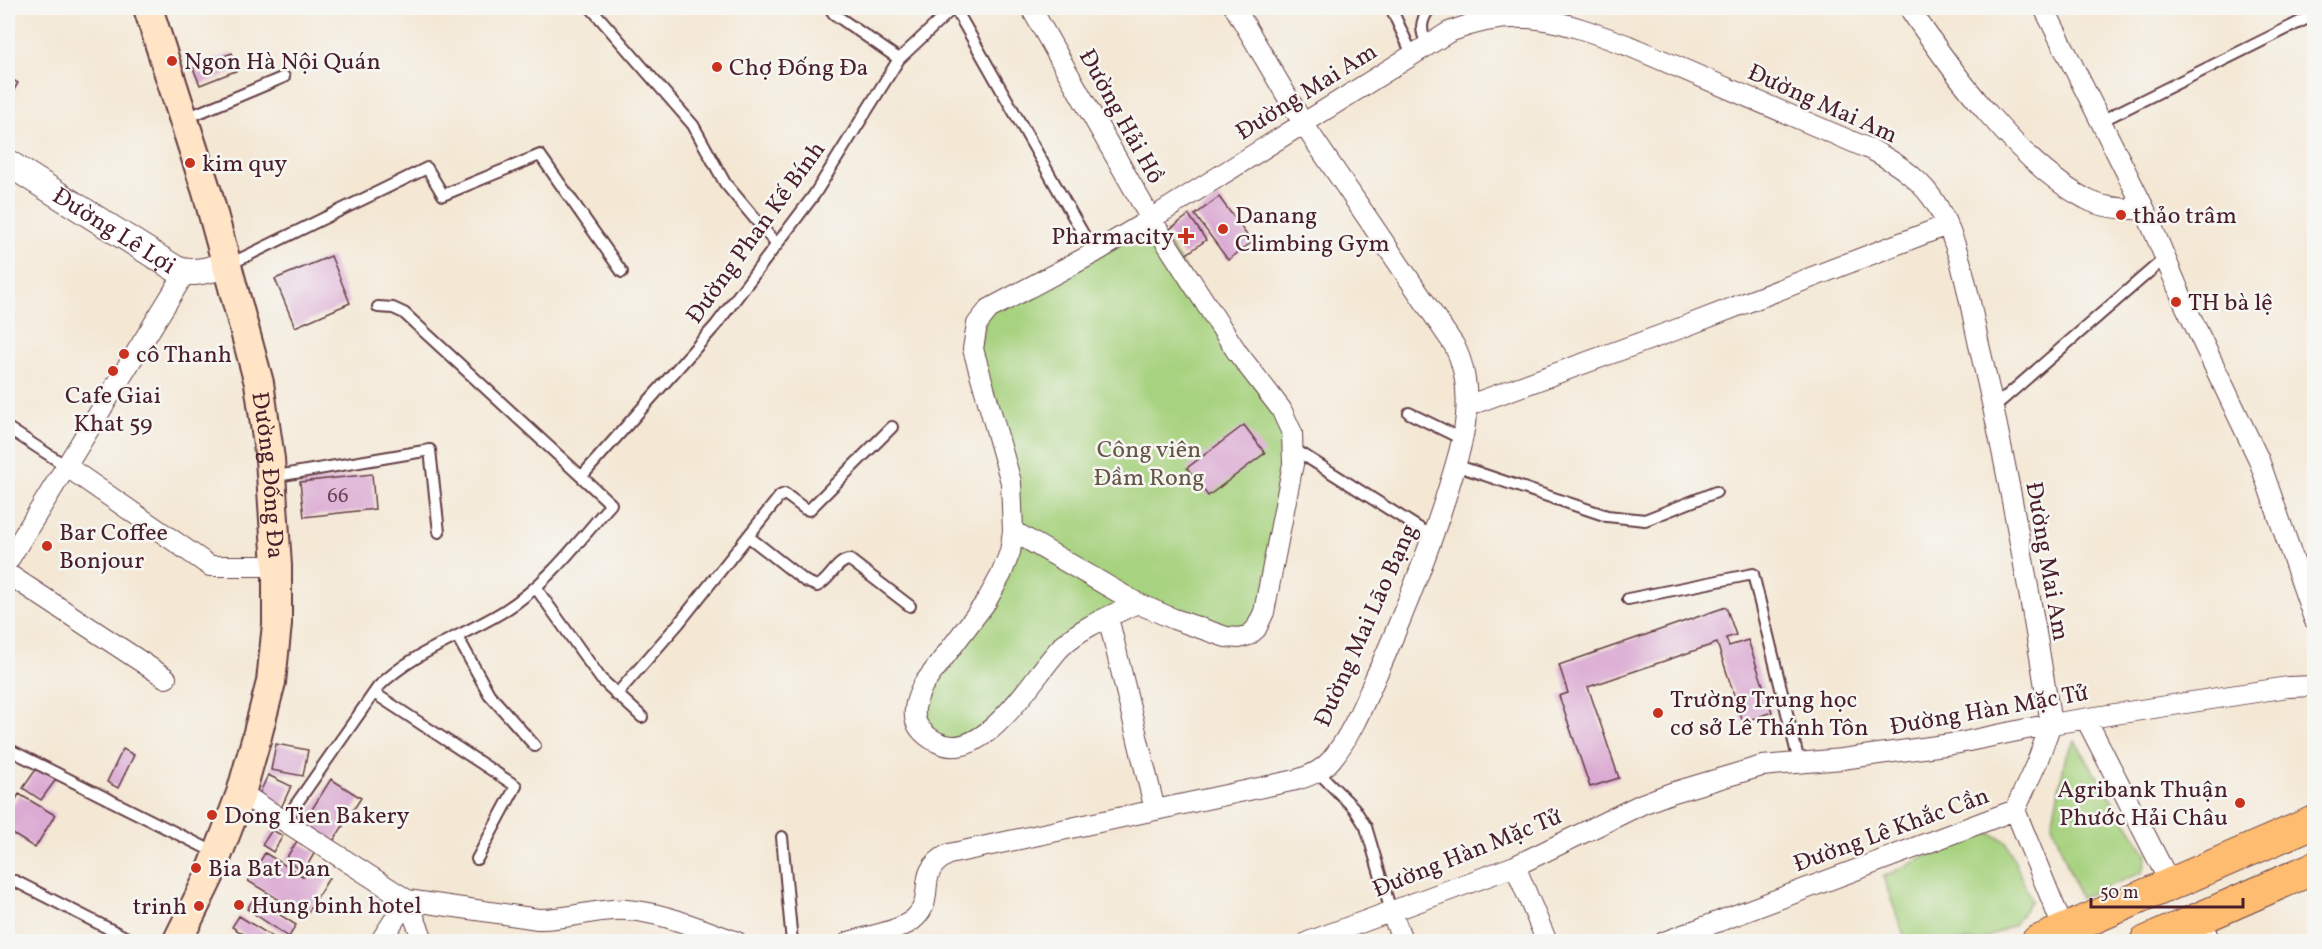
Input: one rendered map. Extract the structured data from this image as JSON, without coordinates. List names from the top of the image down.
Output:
{
  "streets": {
    "main road": ["Đường Đống Đa"],
    "street": [
      "Đường Mai Am",
      "Đường Hải Hồ",
      "Đường Lê Lợi",
      "Đường Mai Lão Bạng",
      "Đường Hàn Mặc Tử",
      "Đường Lê Khắc Cần"
    ],
    "lane": ["Đường Phan Kế Bính"]
  },
  "crossings": [
    ["Đường Mai Am", "Đường Hải Hồ"],
    ["Đường Mai Am", "Đường Mai Lão Bạng"],
    ["Đường Mai Am", "Đường Hàn Mặc Tử"],
    ["Đường Lê Lợi", "Đường Đống Đa"]
  ],
  "parks": ["Công viên Đầm Rong"],
  "places": {
    "other": [
      "Ngon Hà Nội Quán",
      "Chợ Đống Đa",
      "kim quy",
      "thảo trâm",
      "Danang Climbing Gym",
      "TH bà lệ",
      "cô Thanh",
      "Cafe Giai Khat 59",
      "Bar Coffee Bonjour",
      "Trường Trung học cơ sở Lê Thánh Tôn",
      "Agribank Thuận Phước Hải Châu",
      "Dong Tien Bakery",
      "Bia Bat Dan",
      "Hung binh hotel",
      "trinh"
    ],
    "health": ["Pharmacity"]
  },
  "house_numbers": ["66"],
  "scale_bar": "50 m"
}
